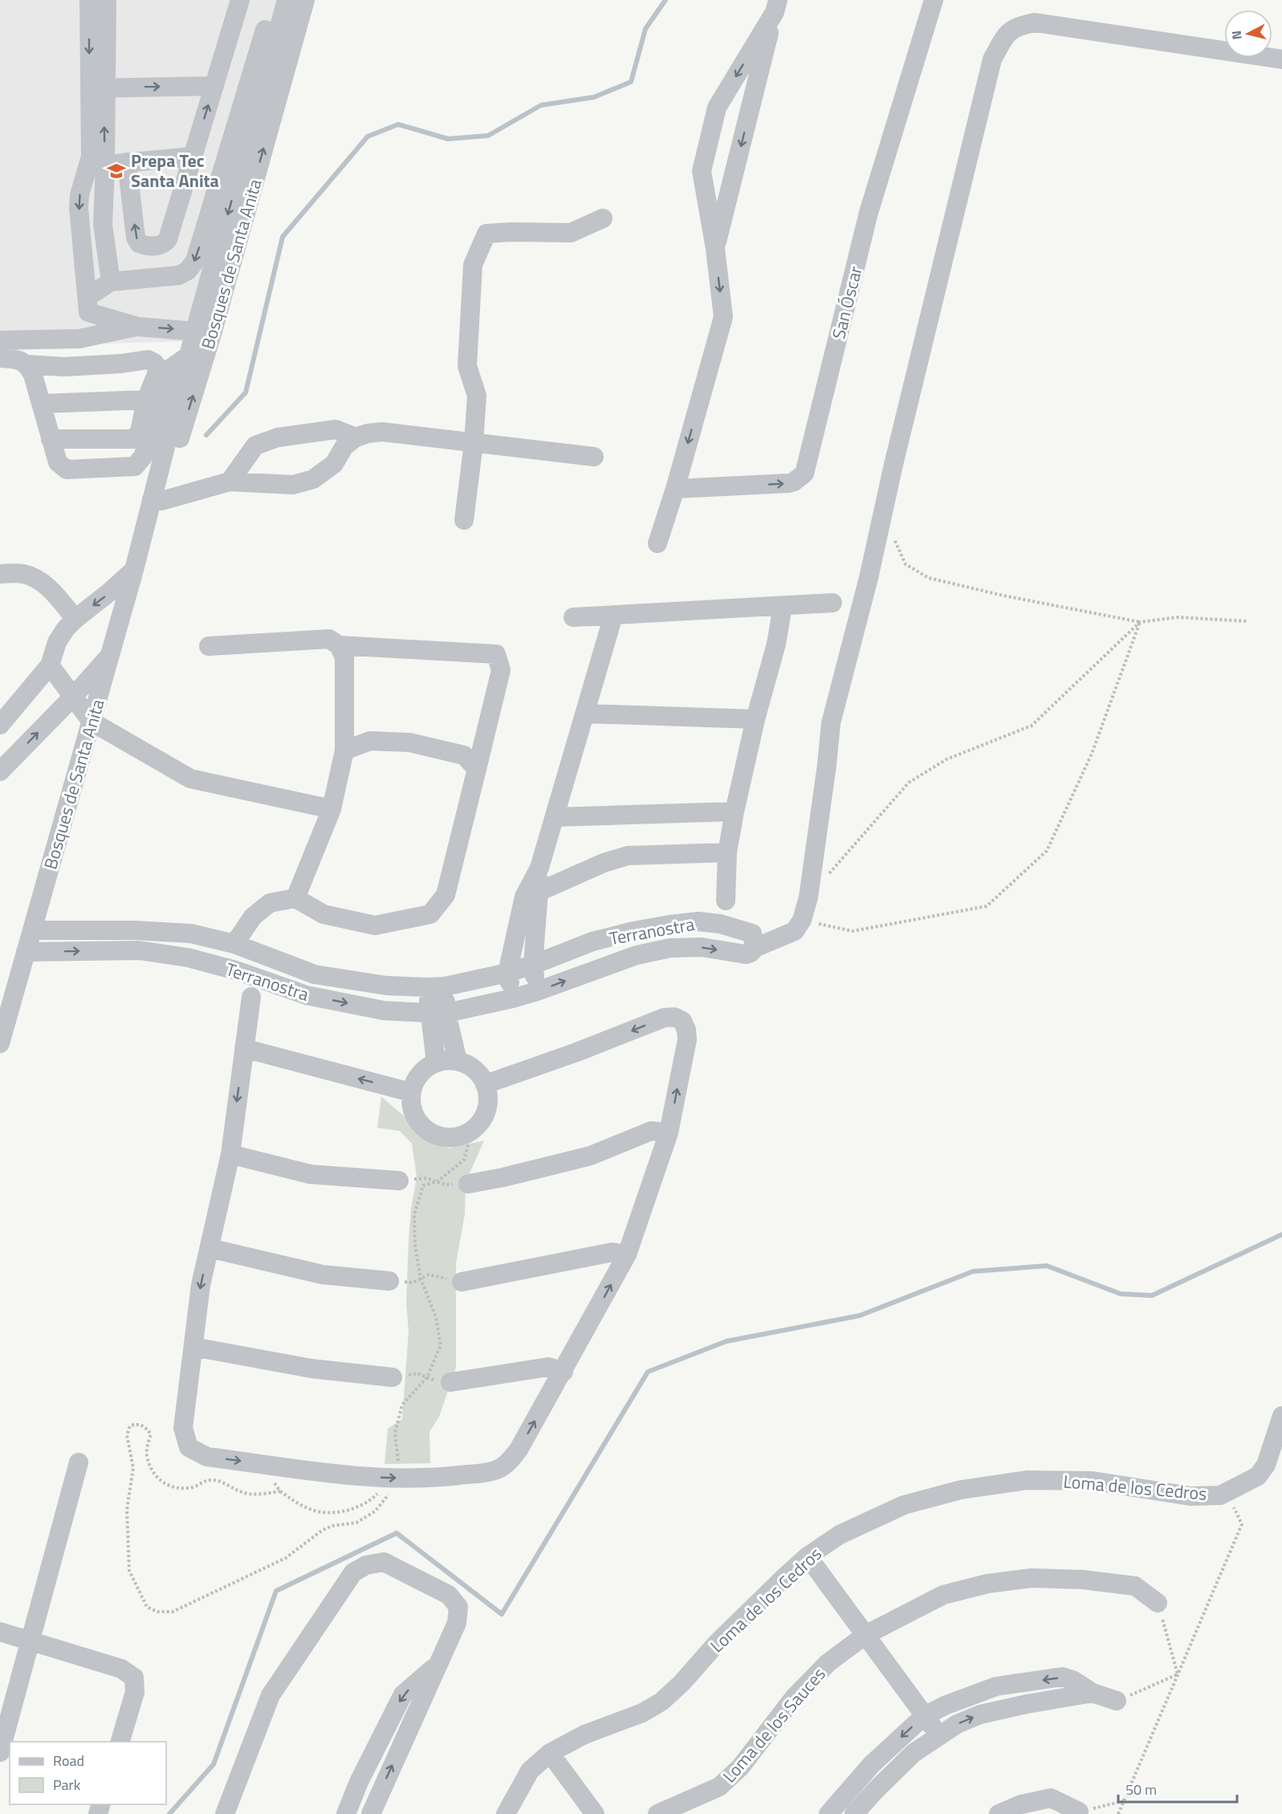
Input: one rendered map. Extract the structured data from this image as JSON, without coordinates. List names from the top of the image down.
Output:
{
  "streets": {
    "street": [
      "Bosques de Santa Anita",
      "San Óscar",
      "Terranostra",
      "Loma de los Cedros",
      "Loma de los Sauces"
    ]
  },
  "crossings": [
    ["Bosques de Santa Anita", "Terranostra"]
  ],
  "places": {
    "school or university": ["Prepa Tec Santa Anita"]
  },
  "legend": ["Road", "Park"],
  "scale_bar": "50 m",
  "north": "left"
}
